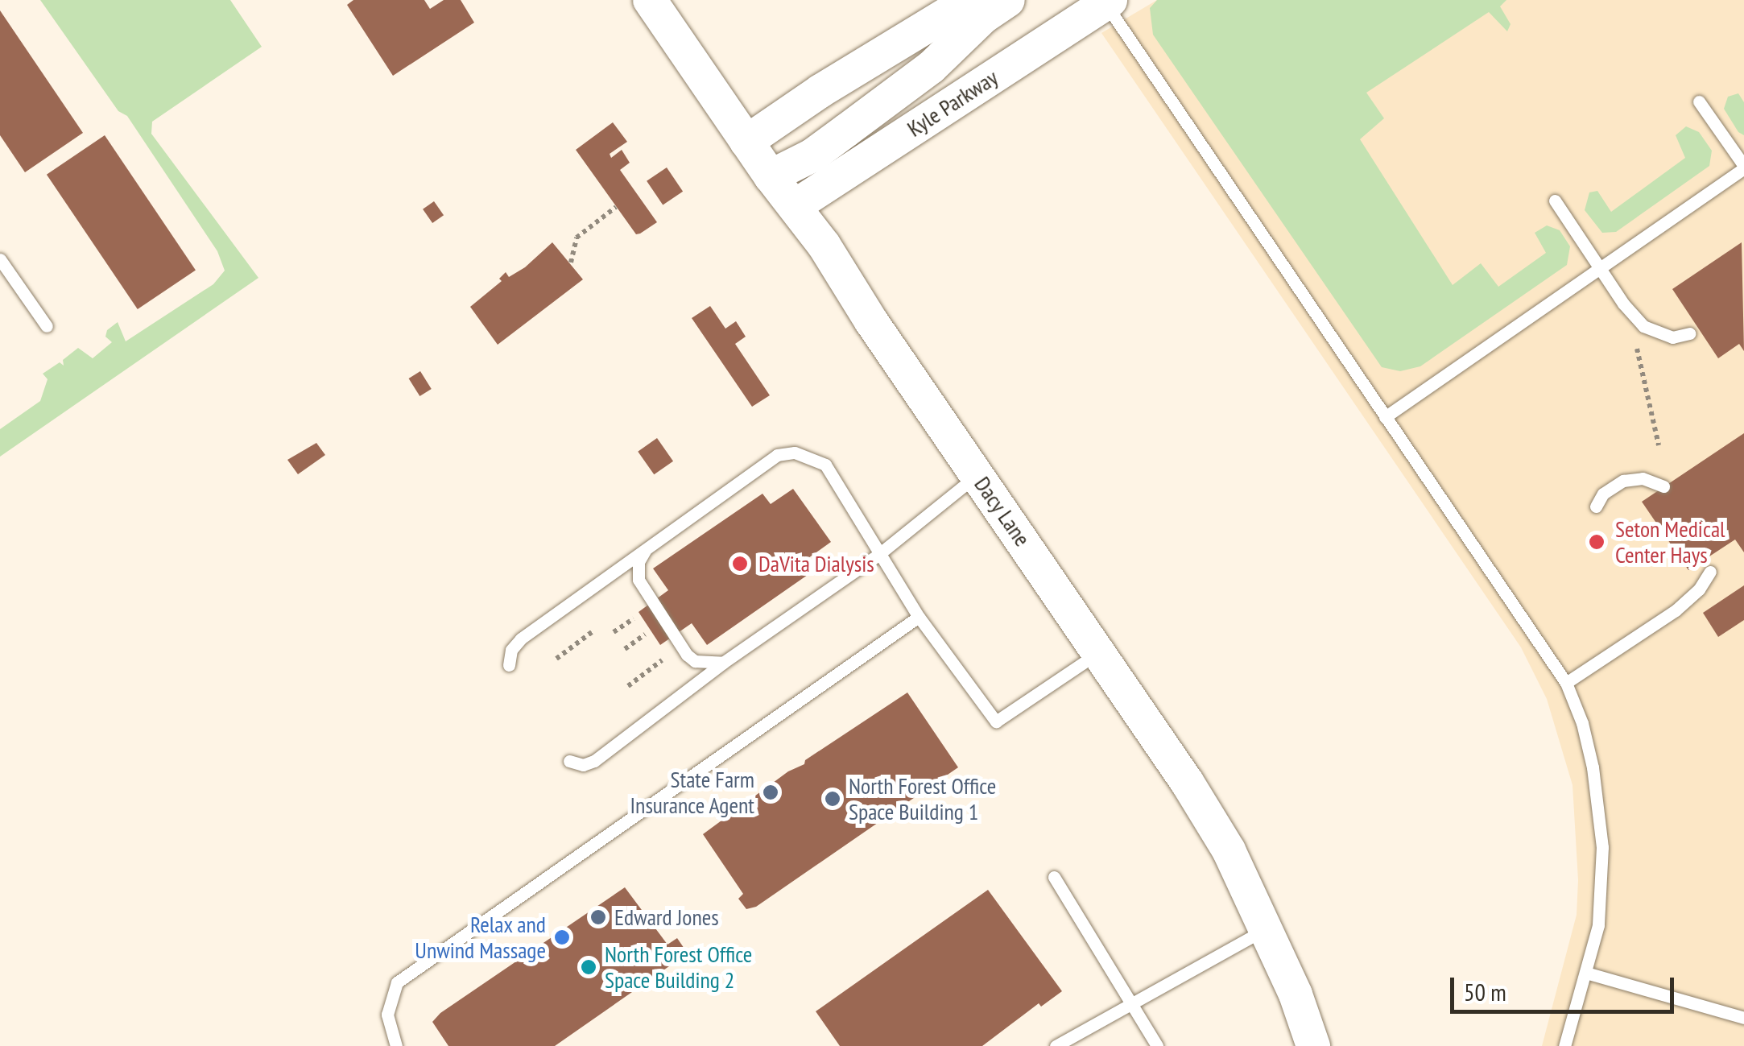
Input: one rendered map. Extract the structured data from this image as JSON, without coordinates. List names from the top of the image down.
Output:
{
  "streets": {
    "street": ["Kyle Parkway", "Dacy Lane"]
  },
  "crossings": [
    ["Kyle Parkway", "Dacy Lane"]
  ],
  "places": [
    "Seton Medical Center Hays",
    "DaVita Dialysis",
    "State Farm Insurance Agent",
    "North Forest Office Space Building 1",
    "Edward Jones",
    "Relax and Unwind Massage",
    "North Forest Office Space Building 2"
  ],
  "scale_bar": "50 m"
}
